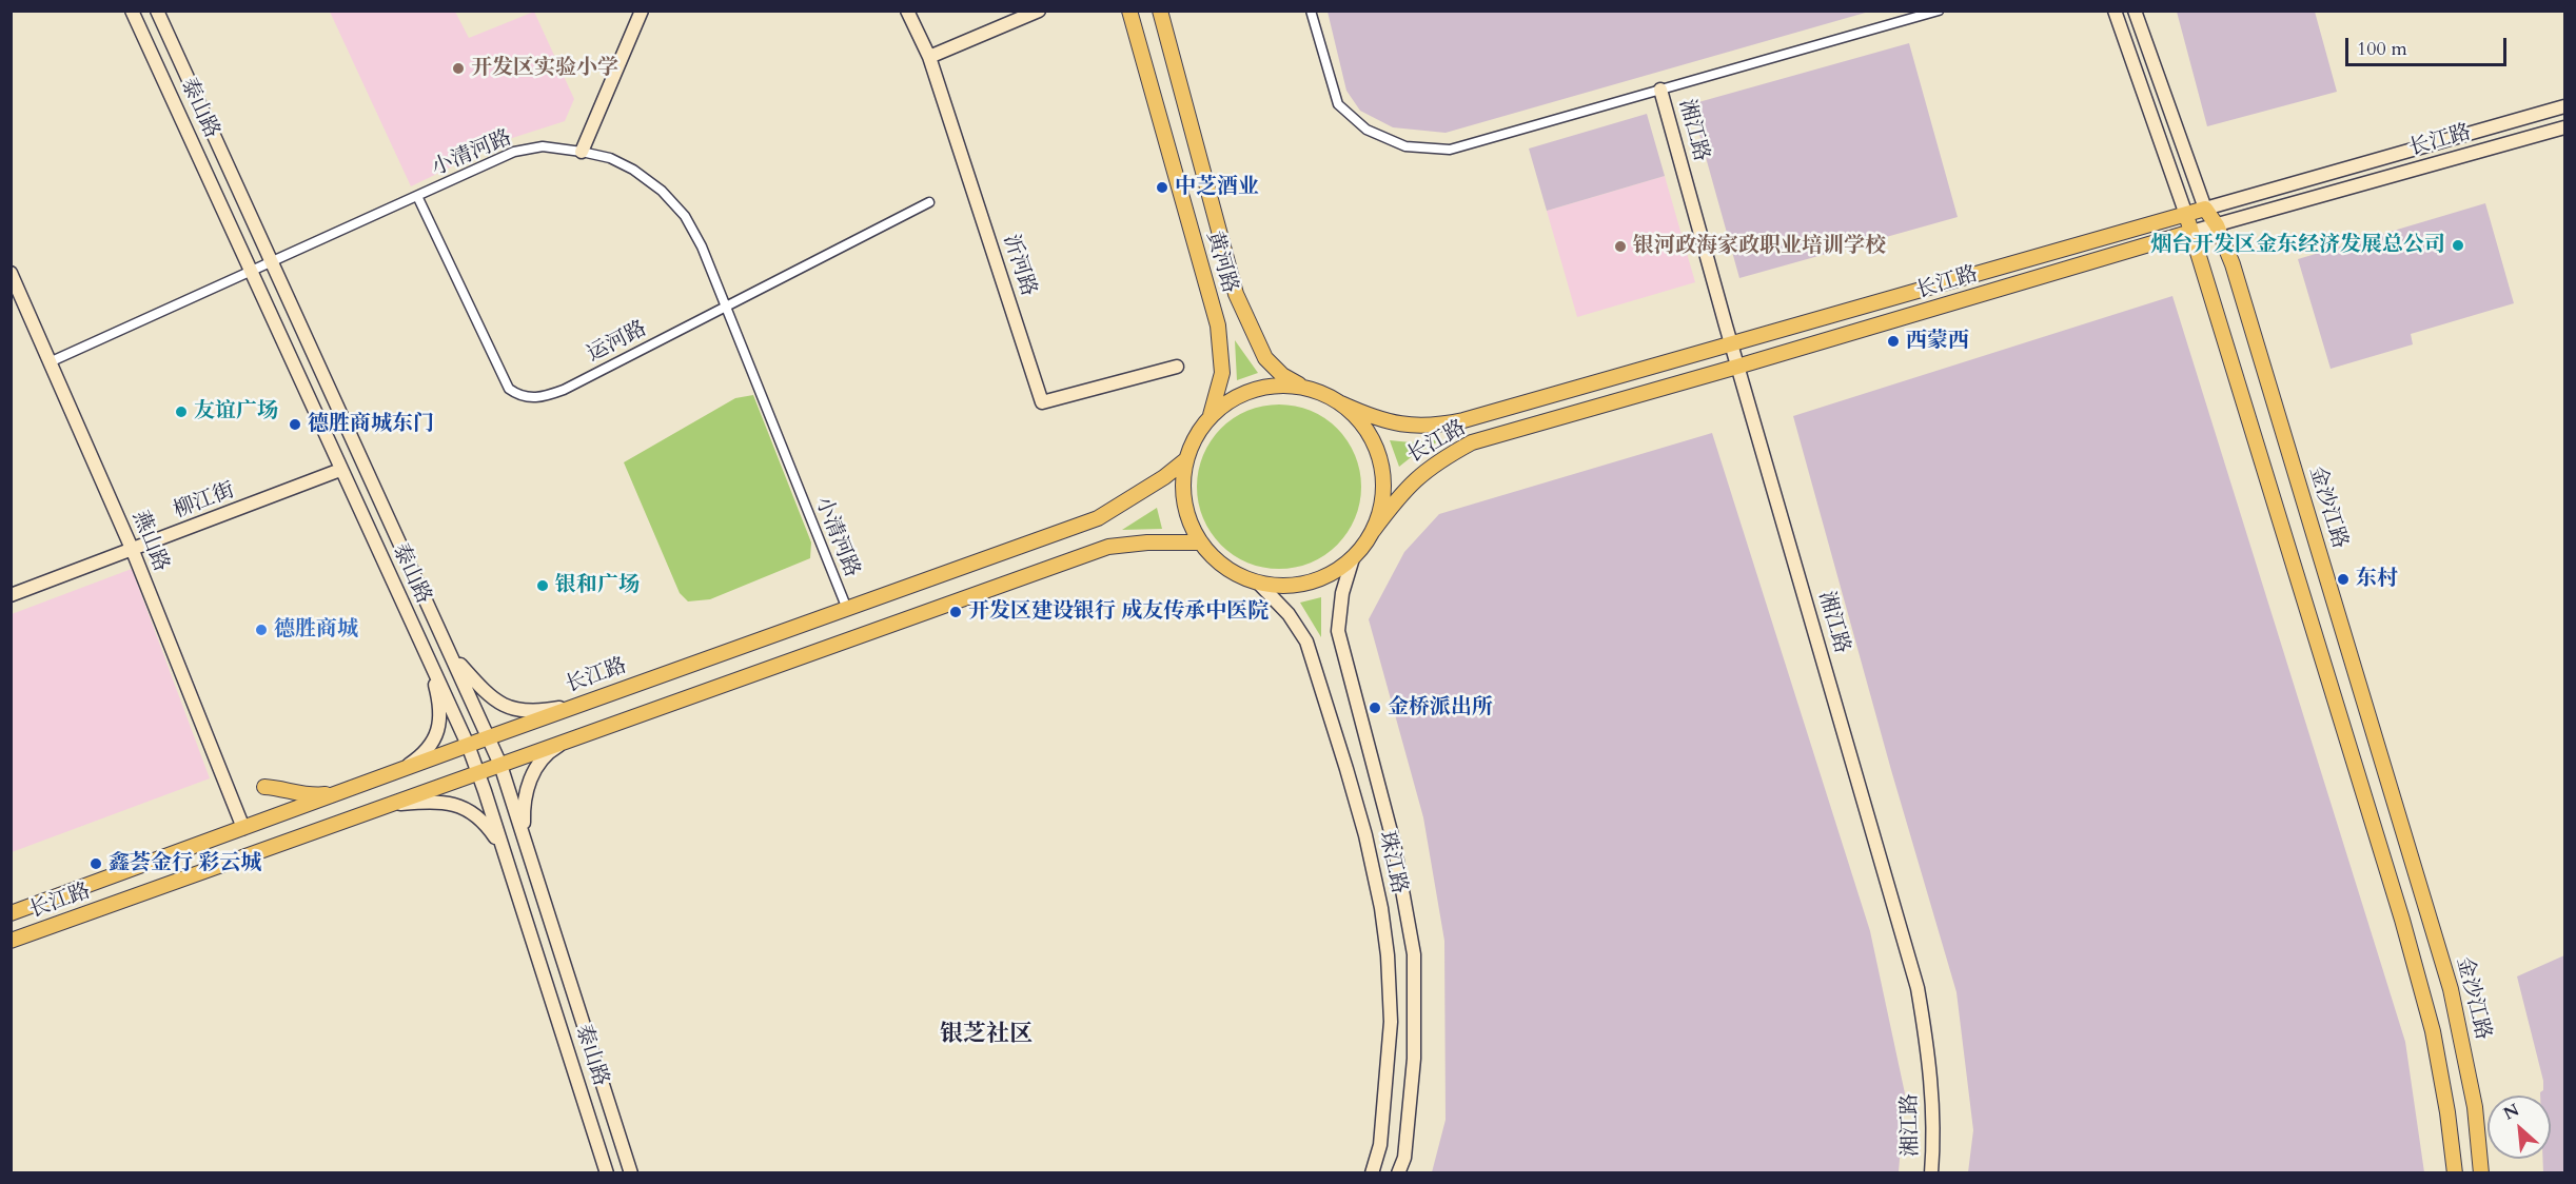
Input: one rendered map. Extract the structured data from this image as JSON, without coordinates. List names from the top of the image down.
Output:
{
  "streets": {
    "main road": [
      "泰山路",
      "湘江路",
      "长江路",
      "黄河路",
      "沂河路",
      "柳江街",
      "金沙江路",
      "燕山路",
      "珠江路"
    ],
    "street": ["小清河路", "运河路"]
  },
  "crossings": [
    ["泰山路", "长江路"],
    ["泰山路", "小清河路"],
    ["泰山路", "柳江街"],
    ["湘江路", "长江路"],
    ["长江路", "小清河路"],
    ["长江路", "黄河路"],
    ["长江路", "金沙江路"],
    ["长江路", "燕山路"],
    ["长江路", "珠江路"],
    ["小清河路", "运河路"],
    ["小清河路", "燕山路"],
    ["黄河路", "珠江路"],
    ["柳江街", "燕山路"]
  ],
  "districts": ["银芝社区"],
  "places": [
    "开发区实验小学",
    "中芝酒业",
    "烟台开发区金东经济发展总公司",
    "银河政海家政职业培训学校",
    "西蒙西",
    "友谊广场",
    "德胜商城东门",
    "东村",
    "银和广场",
    "开发区建设银行 成友传承中医院",
    "德胜商城",
    "金桥派出所",
    "鑫荟金行 彩云城"
  ],
  "scale_bar": "100 m",
  "north": "top left"
}
